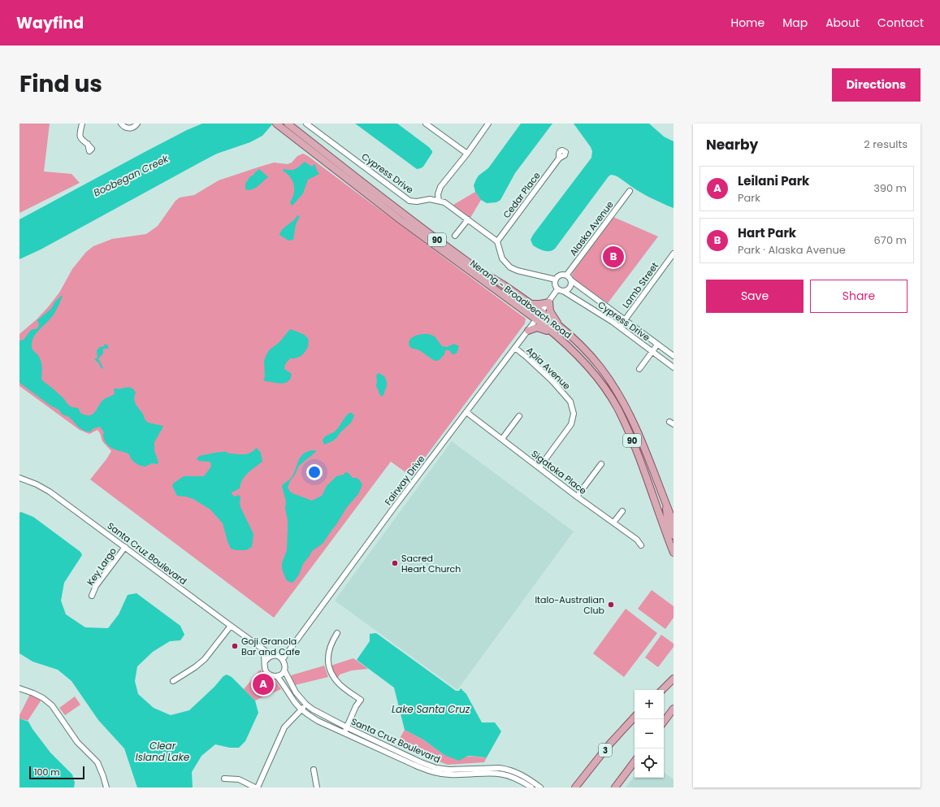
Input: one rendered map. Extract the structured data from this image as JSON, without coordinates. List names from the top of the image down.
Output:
{
  "streets": {
    "main road": ["90", "Nerang - Broadbeach Road", "3"],
    "street": [
      "Cypress Drive",
      "Cedar Place",
      "Alaska Avenue",
      "Lamb Street",
      "Apia Avenue",
      "Sigatoka Place",
      "Fairway Drive",
      "Santa Cruz Boulevard",
      "Key Largo"
    ]
  },
  "crossings": [
    ["Cypress Drive", "Cedar Place"],
    ["Cypress Drive", "Alaska Avenue"],
    ["Cypress Drive", "Lamb Street"],
    ["Nerang - Broadbeach Road", "Fairway Drive"],
    ["Apia Avenue", "Sigatoka Place"],
    ["Apia Avenue", "Fairway Drive"],
    ["Sigatoka Place", "Fairway Drive"],
    ["Fairway Drive", "Santa Cruz Boulevard"],
    ["Santa Cruz Boulevard", "Key Largo"]
  ],
  "water": ["Boobegan Creek", "Lake Santa Cruz", "Clear Island Lake"],
  "places": ["Sacred Heart Church", "Italo-Australian Club", "Goji Granola Bar and Cafe"],
  "scale_bar": "100 m",
  "page": {
    "header": "Wayfind",
    "nav": [
      "Home",
      "Map",
      "About",
      "Contact"
    ],
    "title": "Find us",
    "buttons": [
      "Directions",
      ["Save", "Share"]
    ],
    "heading": ["Nearby", "2 results"],
    "list": [
      {
        "mark": "A",
        "name": "Leilani Park",
        "note": "Park",
        "value": "390 m"
      },
      {
        "mark": "B",
        "name": "Hart Park",
        "note": "Park · Alaska Avenue",
        "value": "670 m"
      }
    ],
    "pins": ["B", "A"],
    "map_buttons": ["+", "−"],
    "scale": "100 m"
  }
}
